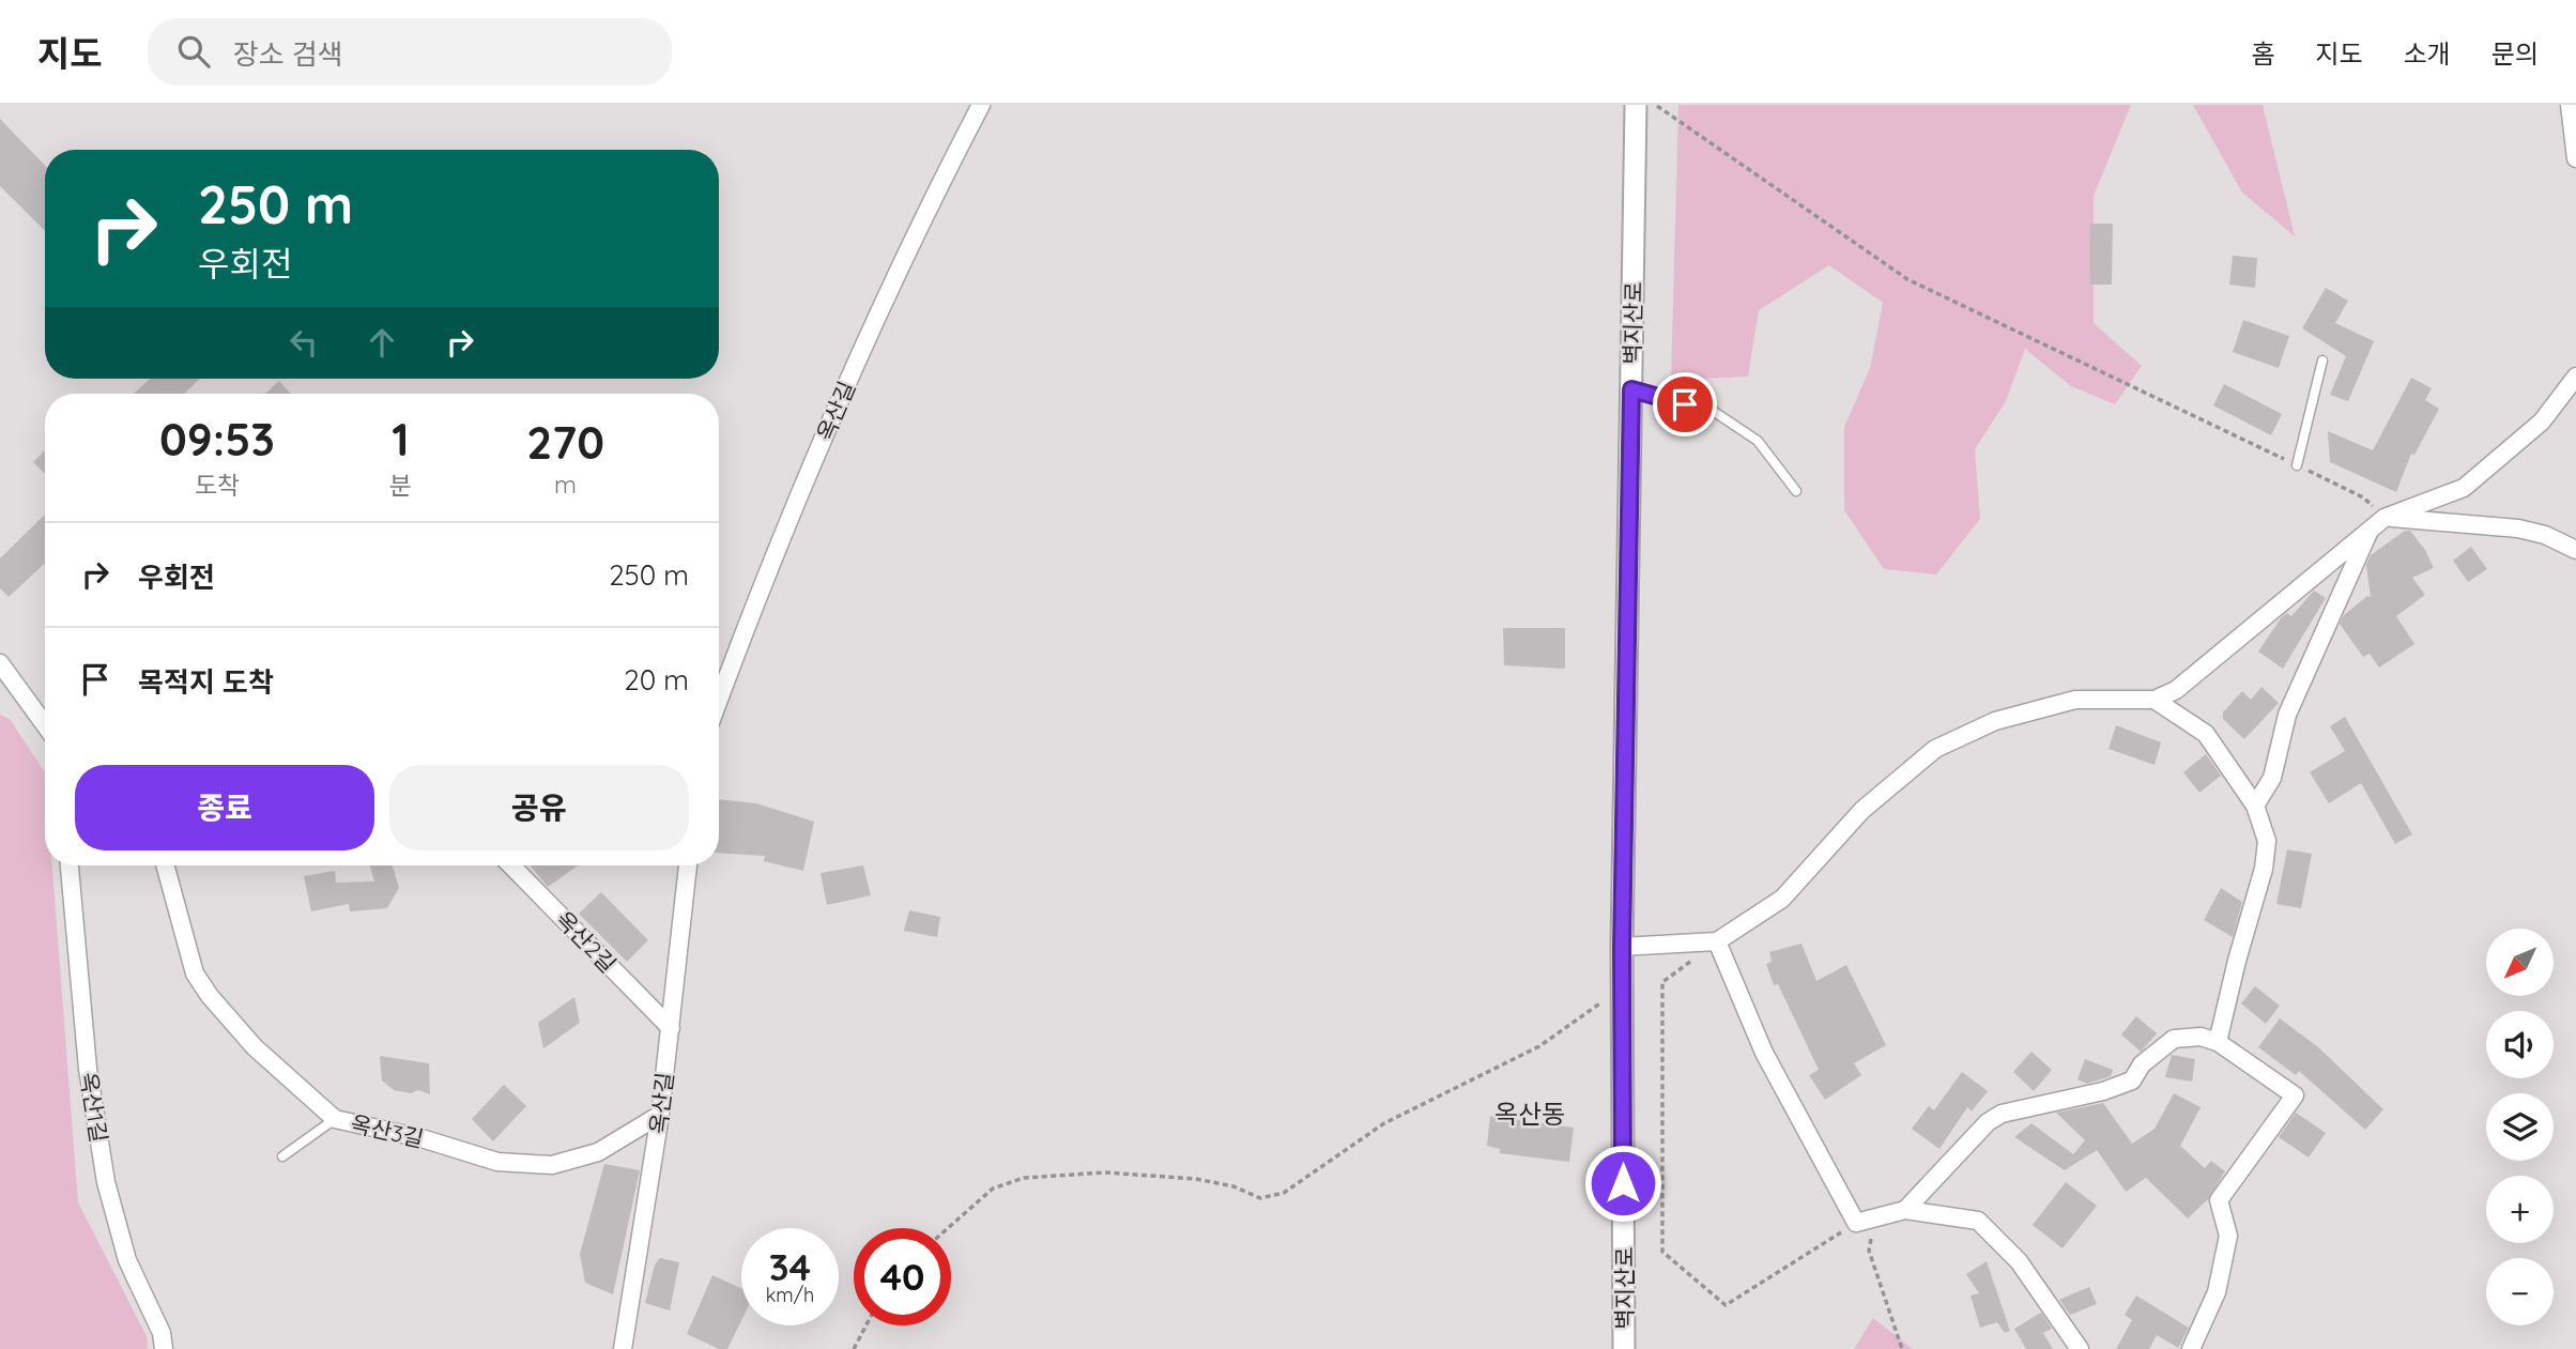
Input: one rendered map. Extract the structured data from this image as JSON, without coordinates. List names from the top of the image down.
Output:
{
  "streets": {
    "street": [
      "벽지산로",
      "옥산길",
      "옥산2길",
      "옥산1길",
      "옥산3길"
    ]
  },
  "crossings": [
    ["옥산길", "옥산2길"],
    ["옥산길", "옥산3길"]
  ],
  "districts": ["옥산동"],
  "north": "bottom left",
  "page": {
    "header": "지도",
    "search": "장소 검색",
    "nav": [
      "홈",
      "지도",
      "소개",
      "문의"
    ],
    "turn": ["250 m", "우회전"],
    "eta": [
      "09:53",
      "도착",
      "1",
      "분",
      "270",
      "m"
    ],
    "list": [
      {
        "name": "우회전",
        "value": "250 m"
      },
      {
        "name": "목적지 도착",
        "value": "20 m"
      }
    ],
    "buttons": ["종료", "공유"],
    "map_buttons": ["+", "−"],
    "speed": "34 km/h",
    "limit": "40"
  }
}
